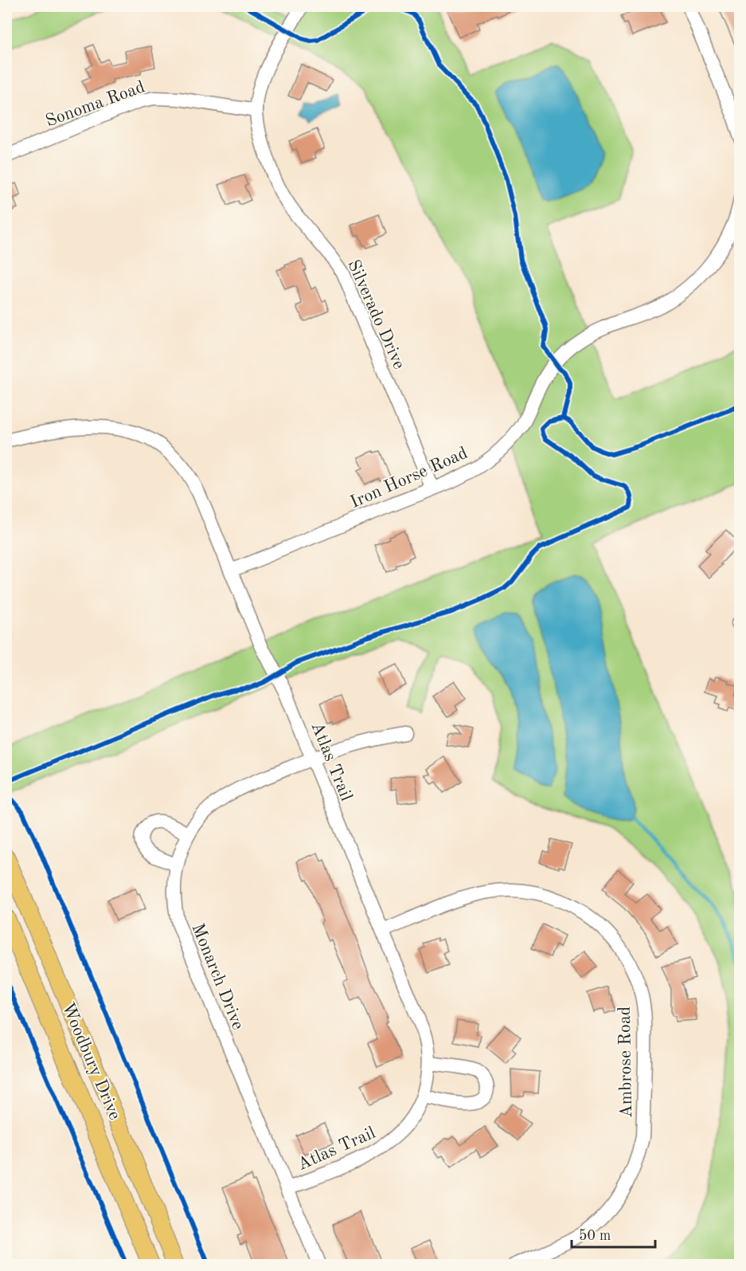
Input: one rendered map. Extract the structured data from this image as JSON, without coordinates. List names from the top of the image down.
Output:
{
  "streets": {
    "main road": ["Woodbury Drive"],
    "street": [
      "Sonoma Road",
      "Silverado Drive",
      "Iron Horse Road",
      "Atlas Trail",
      "Monarch Drive",
      "Ambrose Road"
    ]
  },
  "crossings": [
    ["Sonoma Road", "Silverado Drive"],
    ["Silverado Drive", "Iron Horse Road"],
    ["Iron Horse Road", "Atlas Trail"],
    ["Atlas Trail", "Monarch Drive"],
    ["Atlas Trail", "Ambrose Road"]
  ],
  "scale_bar": "50 m"
}
